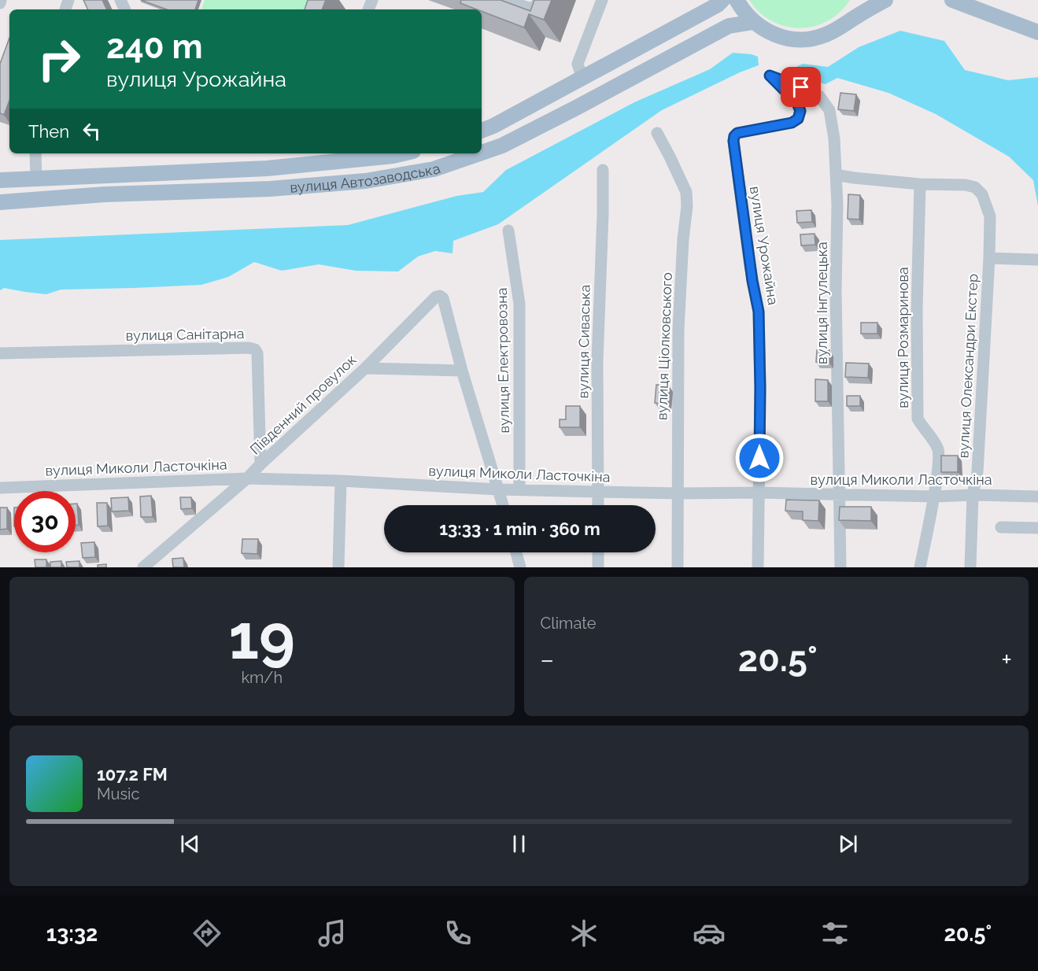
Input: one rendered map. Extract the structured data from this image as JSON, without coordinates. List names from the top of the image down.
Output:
{
  "streets": {
    "main road": ["вулиця Автозаводська"],
    "street": [
      "вулиця Урожайна",
      "вулиця Інгулецька",
      "вулиця Санітарна",
      "вулиця Розмаринова",
      "вулиця Сиваська",
      "вулиця Ціолковського",
      "вулиця Електровозна",
      "вулиця Олександри Екстер",
      "Південний провулок",
      "вулиця Миколи Ласточкіна"
    ]
  },
  "crossings": [
    ["вулиця Урожайна", "вулиця Інгулецька"],
    ["вулиця Урожайна", "вулиця Миколи Ласточкіна"],
    ["вулиця Інгулецька", "вулиця Миколи Ласточкіна"],
    ["вулиця Санітарна", "Південний провулок"],
    ["вулиця Розмаринова", "вулиця Олександри Екстер"],
    ["вулиця Розмаринова", "вулиця Миколи Ласточкіна"],
    ["вулиця Сиваська", "вулиця Миколи Ласточкіна"],
    ["вулиця Ціолковського", "вулиця Миколи Ласточкіна"],
    ["вулиця Електровозна", "вулиця Миколи Ласточкіна"],
    ["вулиця Олександри Екстер", "вулиця Миколи Ласточкіна"],
    ["Південний провулок", "вулиця Миколи Ласточкіна"]
  ],
  "page": {
    "turn": ["240 m", "вулиця Урожайна"],
    "then": "Then",
    "limit": "30",
    "trip": "13:33 · 1 min · 360 m",
    "tile": [
      ["19", "km/h"],
      "Climate"
    ],
    "heat": ["−", "20.5°", "+"],
    "song": ["107.2 FM", "Music"],
    "tabs": ["13:32", "20.5°"]
  }
}
